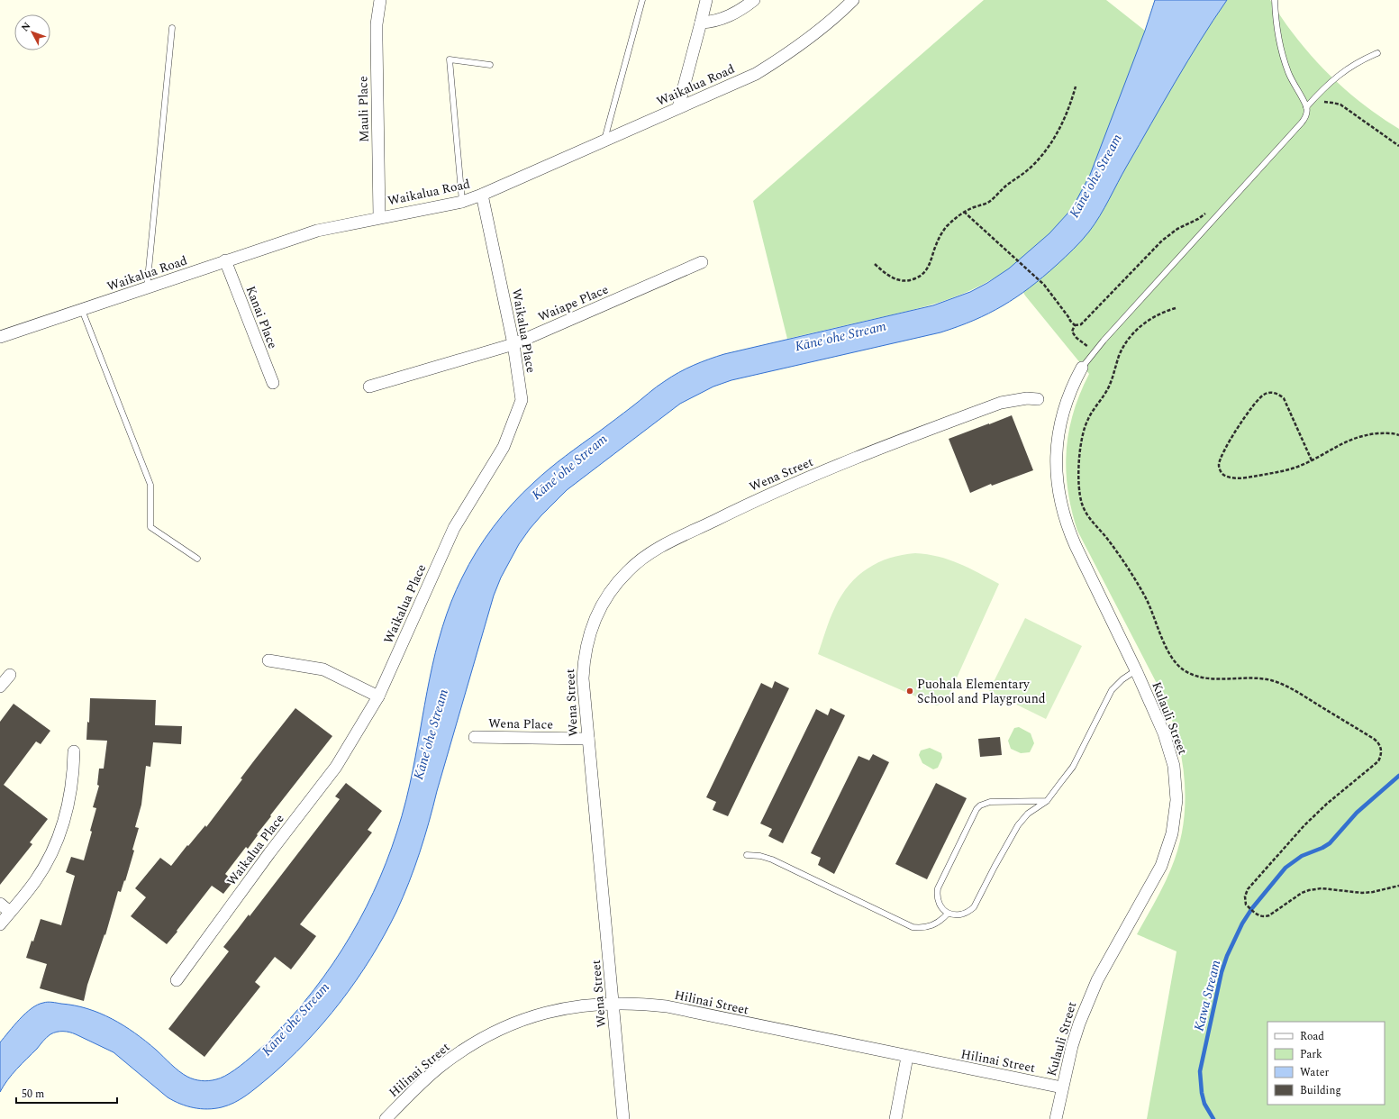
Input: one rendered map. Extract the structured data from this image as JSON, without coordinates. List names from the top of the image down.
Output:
{
  "streets": {
    "street": [
      "Waikalua Road",
      "Mauli Place",
      "Waiape Place",
      "Kanai Place",
      "Waikalua Place",
      "Wena Street",
      "Kulauli Street",
      "Wena Place",
      "Hilinai Street"
    ]
  },
  "crossings": [
    ["Waikalua Road", "Mauli Place"],
    ["Waikalua Road", "Kanai Place"],
    ["Waikalua Road", "Waikalua Place"],
    ["Waiape Place", "Waikalua Place"],
    ["Wena Street", "Wena Place"],
    ["Wena Street", "Hilinai Street"],
    ["Kulauli Street", "Hilinai Street"]
  ],
  "water": ["Kāne'ohe Stream", "Kawa Stream"],
  "places": ["Puohala Elementary School and Playground"],
  "legend": [
    "Road",
    "Park",
    "Water",
    "Building"
  ],
  "scale_bar": "50 m",
  "north": "top left"
}
